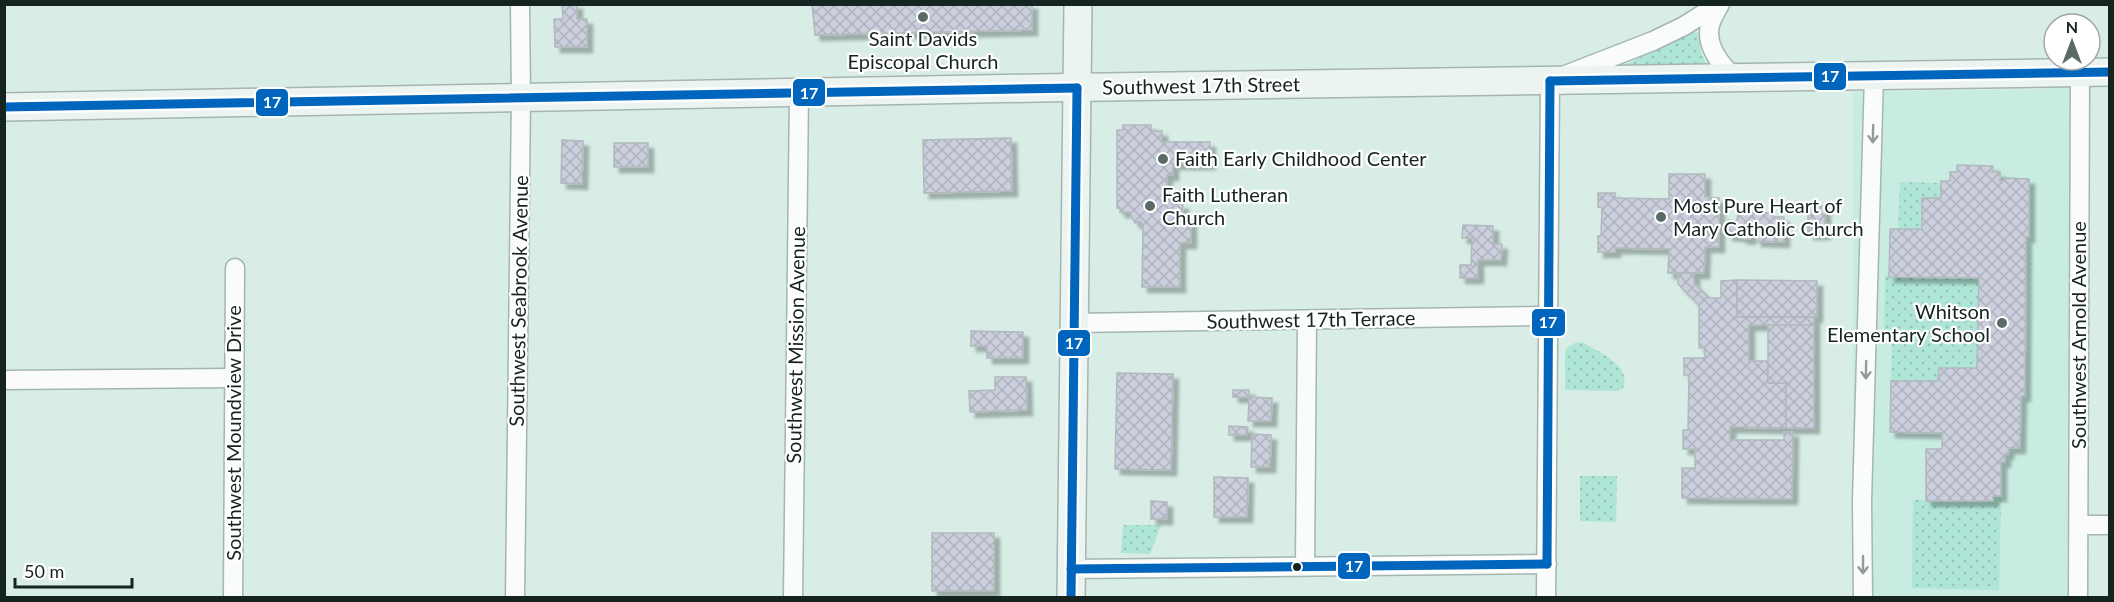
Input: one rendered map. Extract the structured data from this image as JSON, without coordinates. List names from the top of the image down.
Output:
{
  "streets": {
    "main road": ["Southwest 17th Street"],
    "street": [
      "Southwest Seabrook Avenue",
      "Southwest 17th Terrace",
      "Southwest Arnold Avenue",
      "Southwest Mission Avenue",
      "Southwest Moundview Drive"
    ]
  },
  "crossings": [
    ["Southwest 17th Street", "Southwest Seabrook Avenue"],
    ["Southwest 17th Street", "Southwest Arnold Avenue"],
    ["Southwest 17th Street", "Southwest Mission Avenue"]
  ],
  "places": [
    "Saint Davids Episcopal Church",
    "Faith Early Childhood Center",
    "Faith Lutheran Church",
    "Most Pure Heart of Mary Catholic Church",
    "Whitson Elementary School"
  ],
  "lines": ["transit line 17"],
  "scale_bar": "50 m",
  "north": "top"
}
